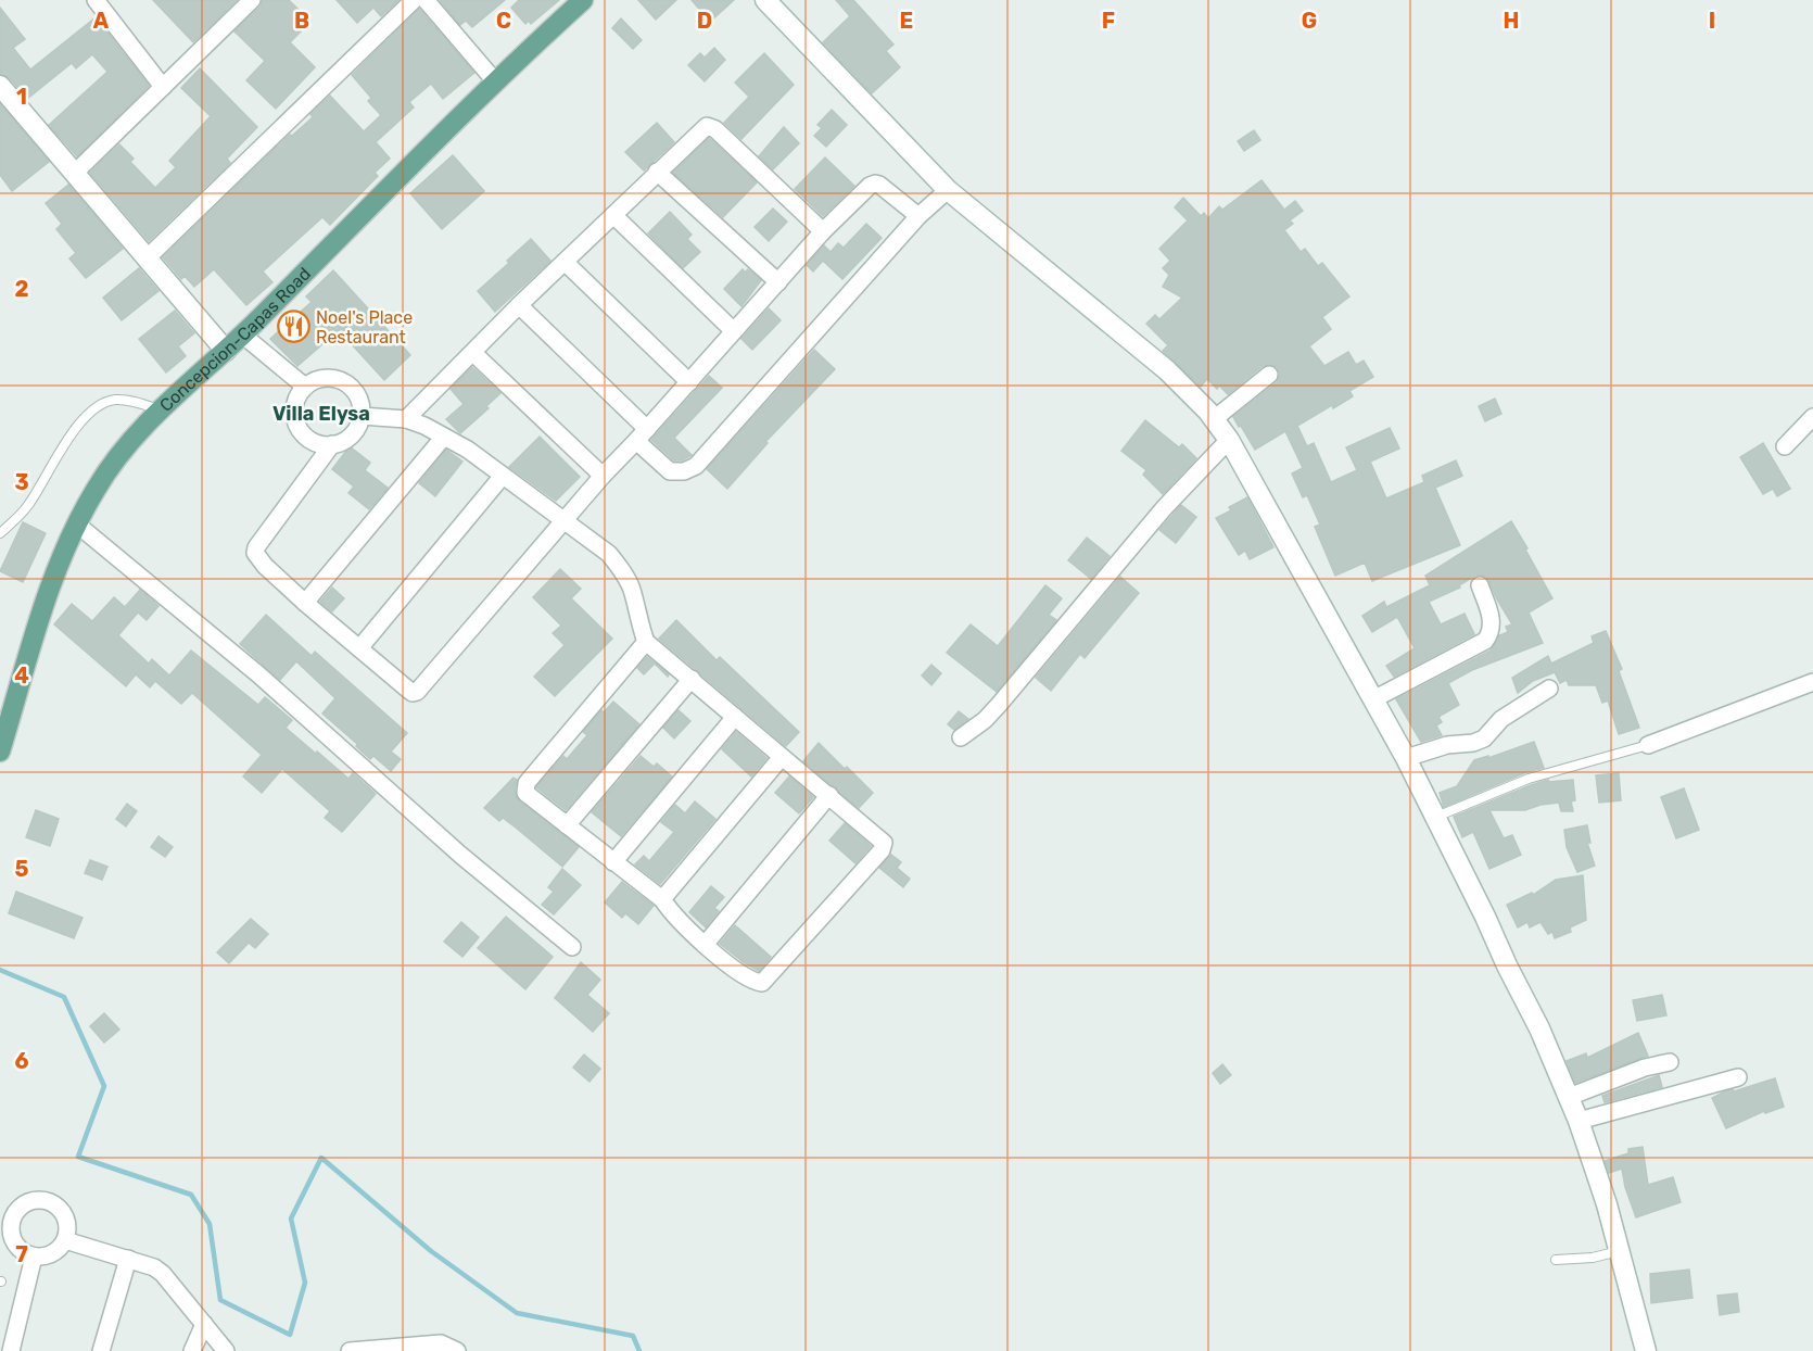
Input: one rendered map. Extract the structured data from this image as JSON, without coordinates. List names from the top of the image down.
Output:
{
  "streets": {
    "main road": ["Concepcion-Capas Road"]
  },
  "districts": ["Villa Elysa"],
  "places": {
    "restaurant": ["Noel's Place Restaurant"]
  },
  "grid": {
    "columns": [
      "A",
      "B",
      "C",
      "D",
      "E",
      "F",
      "G",
      "H",
      "I"
    ],
    "rows": [
      "1",
      "2",
      "3",
      "4",
      "5",
      "6",
      "7"
    ]
  }
}
